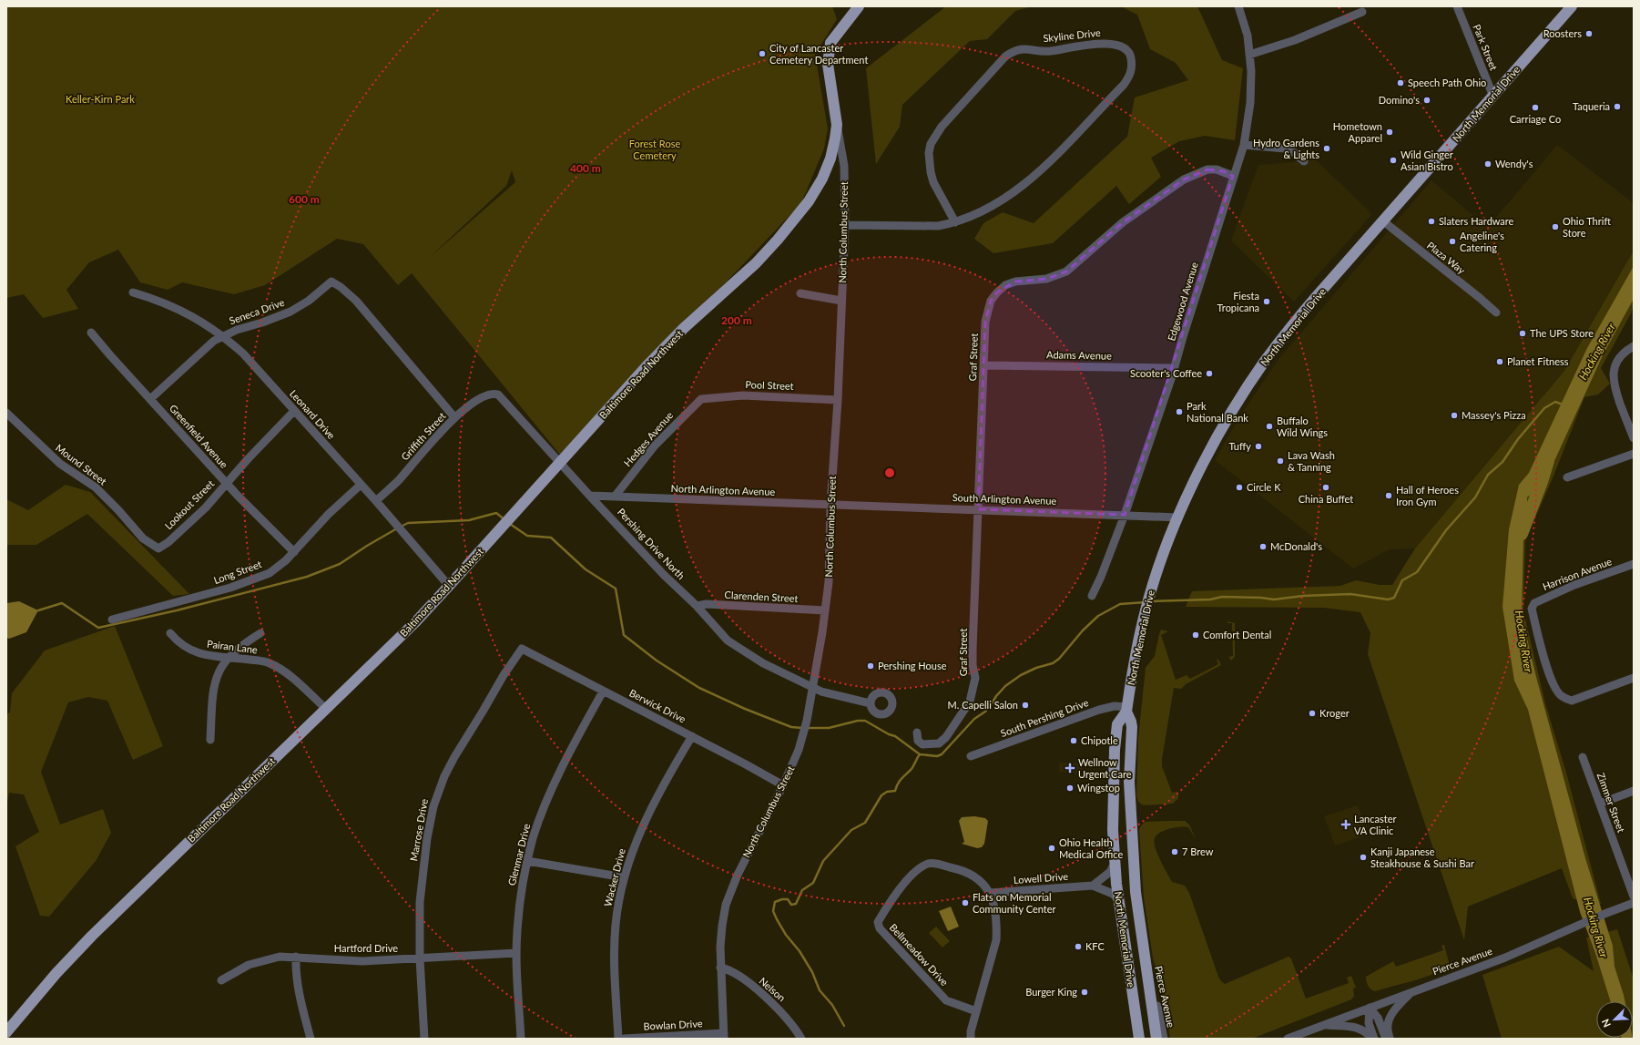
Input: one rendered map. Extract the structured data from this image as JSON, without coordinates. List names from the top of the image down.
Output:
{
  "streets": {
    "main road": ["North Memorial Drive", "North Columbus Street", "Baltimore Road Northwest"],
    "street": [
      "Skyline Drive",
      "Park Street",
      "Plaza Way",
      "Edgewood Avenue",
      "Seneca Drive",
      "Adams Avenue",
      "Graf Street",
      "Pool Street",
      "Leonard Drive",
      "Greenfield Avenue",
      "Griffith Street",
      "Hedges Avenue",
      "Mound Street",
      "North Arlington Avenue",
      "South Arlington Avenue",
      "Lookout Street",
      "Pershing Drive North",
      "Long Street",
      "Harrison Avenue",
      "Clarenden Street",
      "Pairan Lane",
      "Berwick Drive",
      "South Pershing Drive",
      "Zimmer Street",
      "Marrose Drive",
      "Glenmar Drive",
      "Wacker Drive",
      "Lowell Drive",
      "Hartford Drive",
      "Bellmeadow Drive",
      "Pierce Avenue",
      "Nelson",
      "Bowlan Drive"
    ]
  },
  "crossings": [
    ["Skyline Drive", "North Columbus Street"],
    ["Park Street", "North Memorial Drive"],
    ["North Memorial Drive", "Plaza Way"],
    ["North Memorial Drive", "South Arlington Avenue"],
    ["North Memorial Drive", "South Pershing Drive"],
    ["North Memorial Drive", "Lowell Drive"],
    ["North Memorial Drive", "Pierce Avenue"],
    ["North Columbus Street", "Baltimore Road Northwest"],
    ["North Columbus Street", "Pool Street"],
    ["North Columbus Street", "North Arlington Avenue"],
    ["North Columbus Street", "South Arlington Avenue"],
    ["North Columbus Street", "Pershing Drive North"],
    ["North Columbus Street", "Clarenden Street"],
    ["North Columbus Street", "Berwick Drive"],
    ["North Columbus Street", "Nelson"],
    ["North Columbus Street", "Bowlan Drive"],
    ["Edgewood Avenue", "Adams Avenue"],
    ["Edgewood Avenue", "Graf Street"],
    ["Edgewood Avenue", "South Arlington Avenue"],
    ["Seneca Drive", "Leonard Drive"],
    ["Seneca Drive", "Greenfield Avenue"],
    ["Seneca Drive", "Griffith Street"],
    ["Adams Avenue", "Graf Street"],
    ["Graf Street", "South Arlington Avenue"],
    ["Baltimore Road Northwest", "Leonard Drive"],
    ["Baltimore Road Northwest", "Pershing Drive North"],
    ["Baltimore Road Northwest", "Pairan Lane"],
    ["Pool Street", "Hedges Avenue"],
    ["Leonard Drive", "Griffith Street"],
    ["Leonard Drive", "Lookout Street"],
    ["Leonard Drive", "Long Street"],
    ["Greenfield Avenue", "Lookout Street"],
    ["Greenfield Avenue", "Long Street"],
    ["Griffith Street", "Pershing Drive North"],
    ["Hedges Avenue", "North Arlington Avenue"],
    ["Mound Street", "Lookout Street"],
    ["North Arlington Avenue", "South Arlington Avenue"],
    ["North Arlington Avenue", "Pershing Drive North"],
    ["Pershing Drive North", "Clarenden Street"],
    ["Berwick Drive", "Marrose Drive"],
    ["Berwick Drive", "Glenmar Drive"],
    ["Berwick Drive", "Wacker Drive"],
    ["Marrose Drive", "Hartford Drive"],
    ["Glenmar Drive", "Hartford Drive"],
    ["Lowell Drive", "Bellmeadow Drive"]
  ],
  "water": ["Hocking River"],
  "parks": ["Keller-Kirn Park", "Forest Rose Cemetery"],
  "places": {
    "other": [
      "Roosters",
      "City of Lancaster Cemetery Department",
      "Speech Path Ohio",
      "Domino's",
      "Taqueria",
      "Carriage Co",
      "Hometown Apparel",
      "Hydro Gardens & Lights",
      "Wild Ginger Asian Bistro",
      "Wendy's",
      "Slaters Hardware",
      "Ohio Thrift Store",
      "Angeline's Catering",
      "Fiesta Tropicana",
      "The UPS Store",
      "Planet Fitness",
      "Scooter's Coffee",
      "Park National Bank",
      "Massey's Pizza",
      "Buffalo Wild Wings",
      "Tuffy",
      "Lava Wash & Tanning",
      "Circle K",
      "China Buffet",
      "Hall of Heroes Iron Gym",
      "McDonald's",
      "Comfort Dental",
      "Pershing House",
      "M. Capelli Salon",
      "Kroger",
      "Chipotle",
      "Wingstop",
      "Ohio Health Medical Office",
      "7 Brew",
      "Kanji Japanese Steakhouse & Sushi Bar",
      "Flats on Memorial Community Center",
      "KFC",
      "Burger King"
    ],
    "health": ["Wellnow Urgent Care", "Lancaster VA Clinic"]
  },
  "north": "bottom left",
  "rings": ["400 m", "600 m", "200 m"]
}
